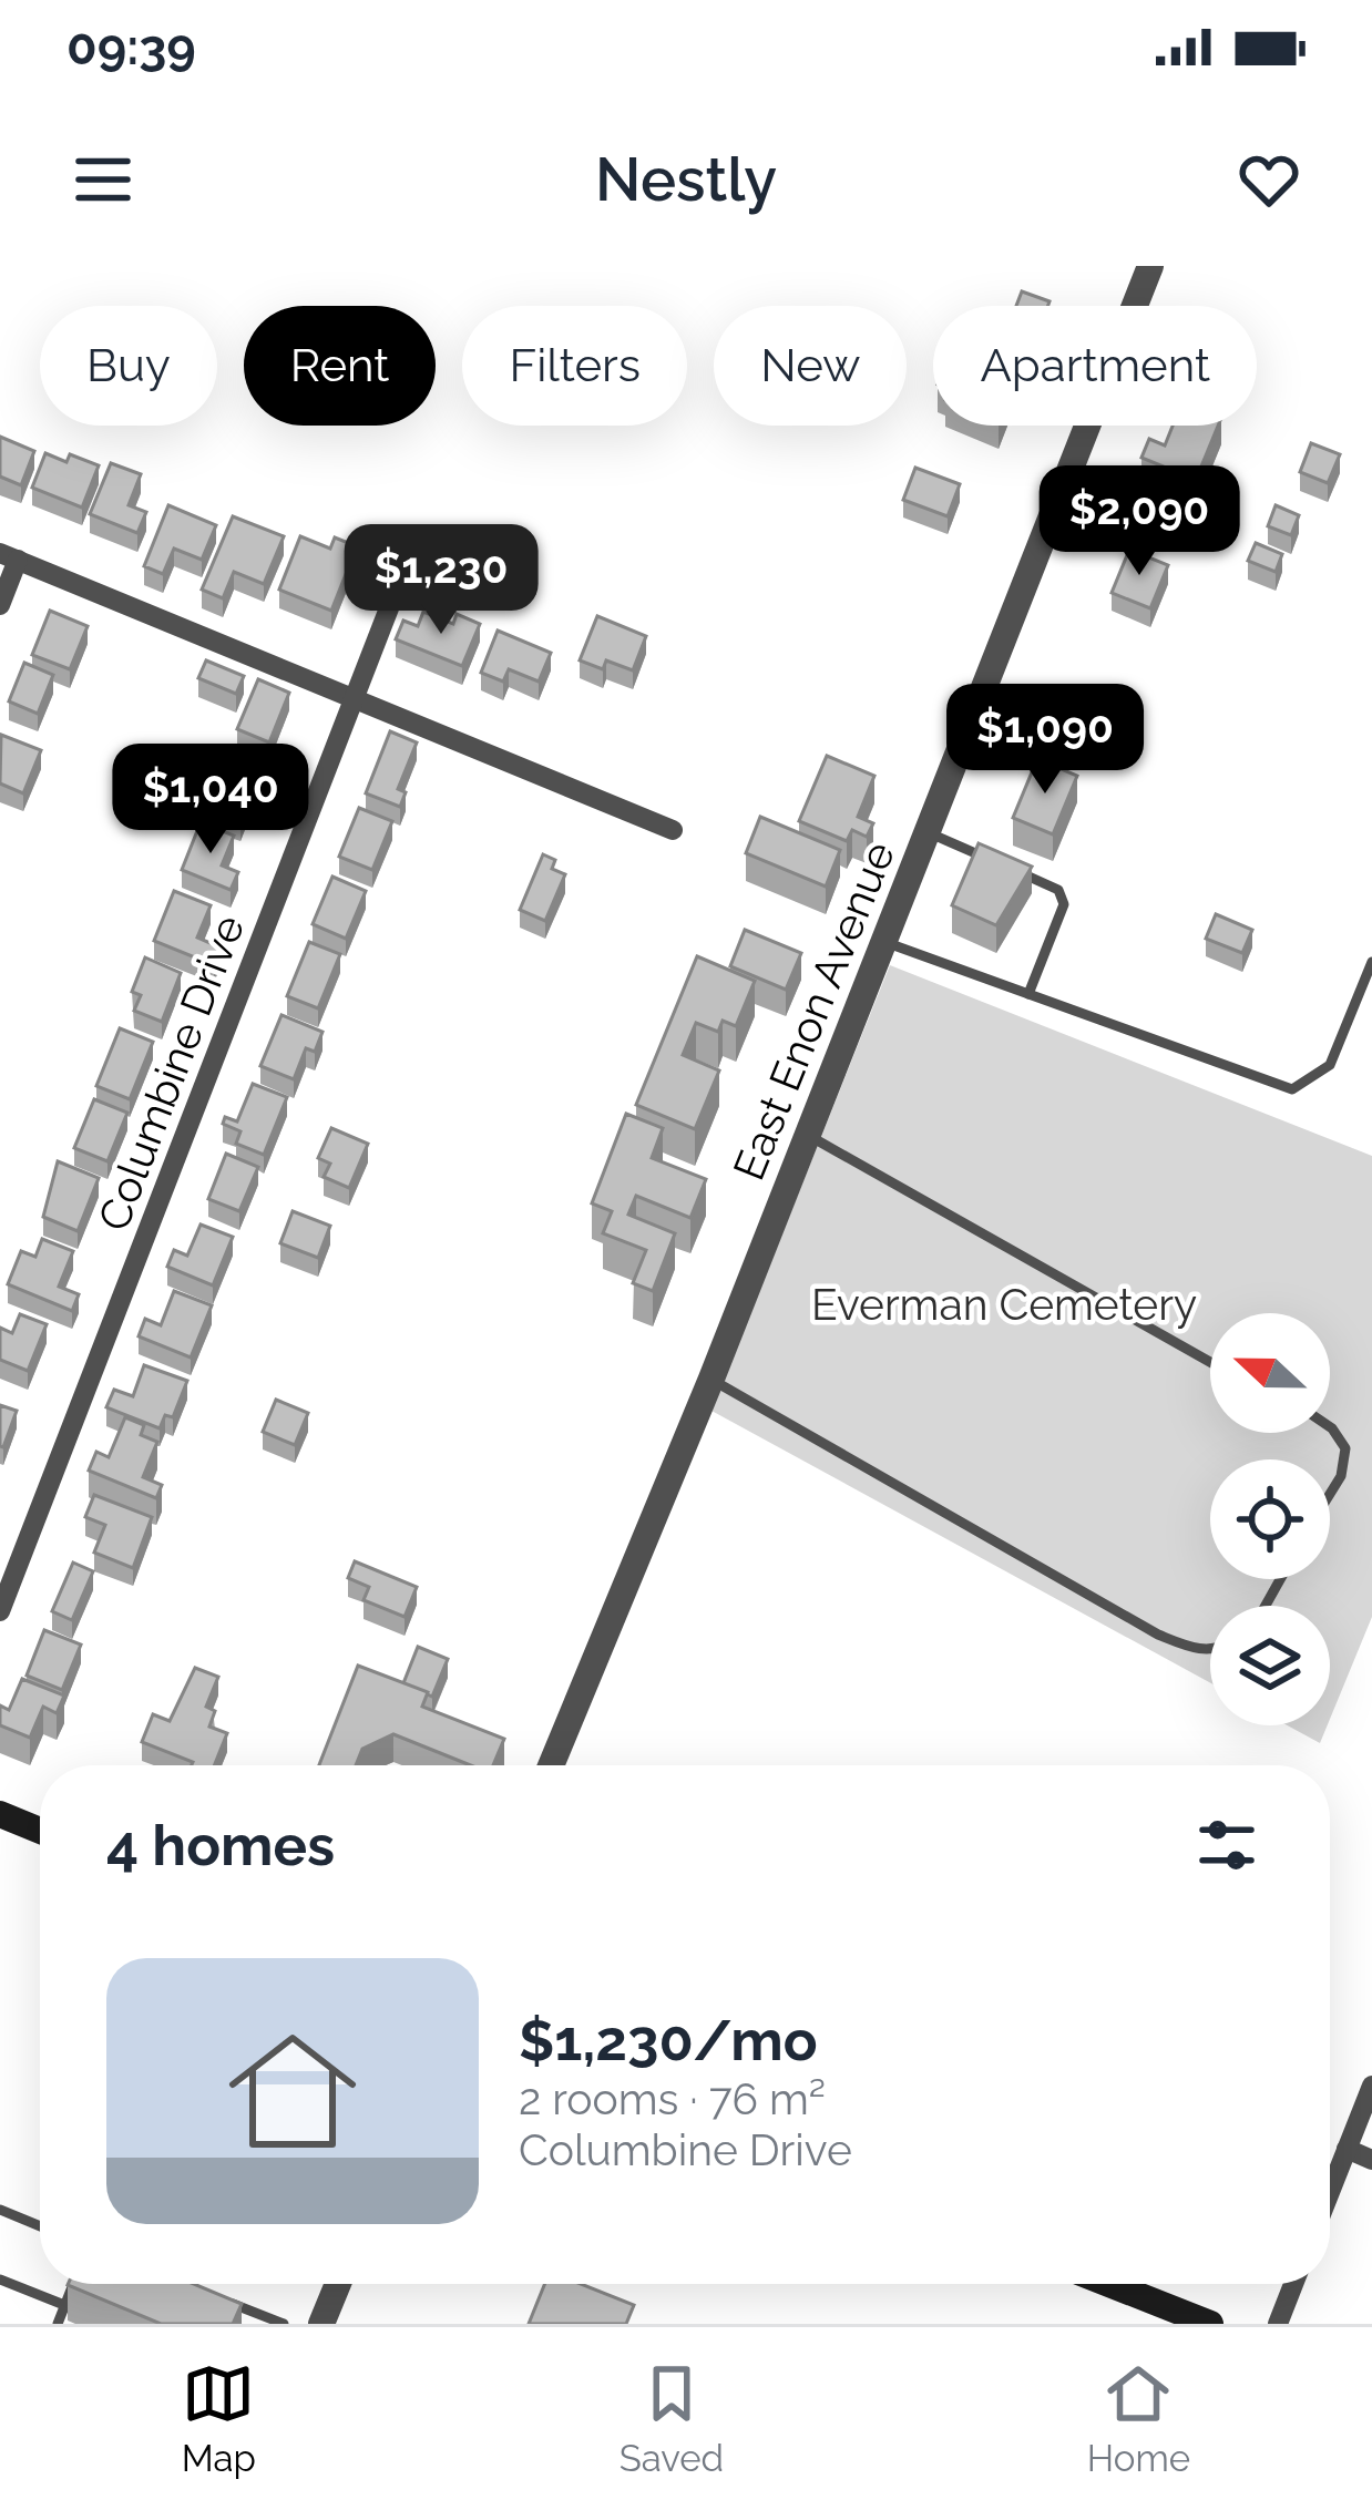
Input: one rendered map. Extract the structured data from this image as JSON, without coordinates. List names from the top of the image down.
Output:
{
  "streets": {
    "street": ["East Enon Avenue", "Columbine Drive"]
  },
  "parks": ["Everman Cemetery"],
  "north": "left",
  "page": {
    "status": "09:39",
    "header": "Nestly",
    "chip": [
      "Buy",
      "Rent",
      "Filters",
      "New",
      "Apartment"
    ],
    "price": [
      "$2,090",
      "$1,230",
      "$1,090",
      "$1,040"
    ],
    "heading": "4 homes",
    "list": [
      {
        "name": "$1,230/mo",
        "note": "2 rooms · 76 m² · Columbine Drive"
      }
    ],
    "tabs": ["Map", "Saved", "Home"]
  }
}
